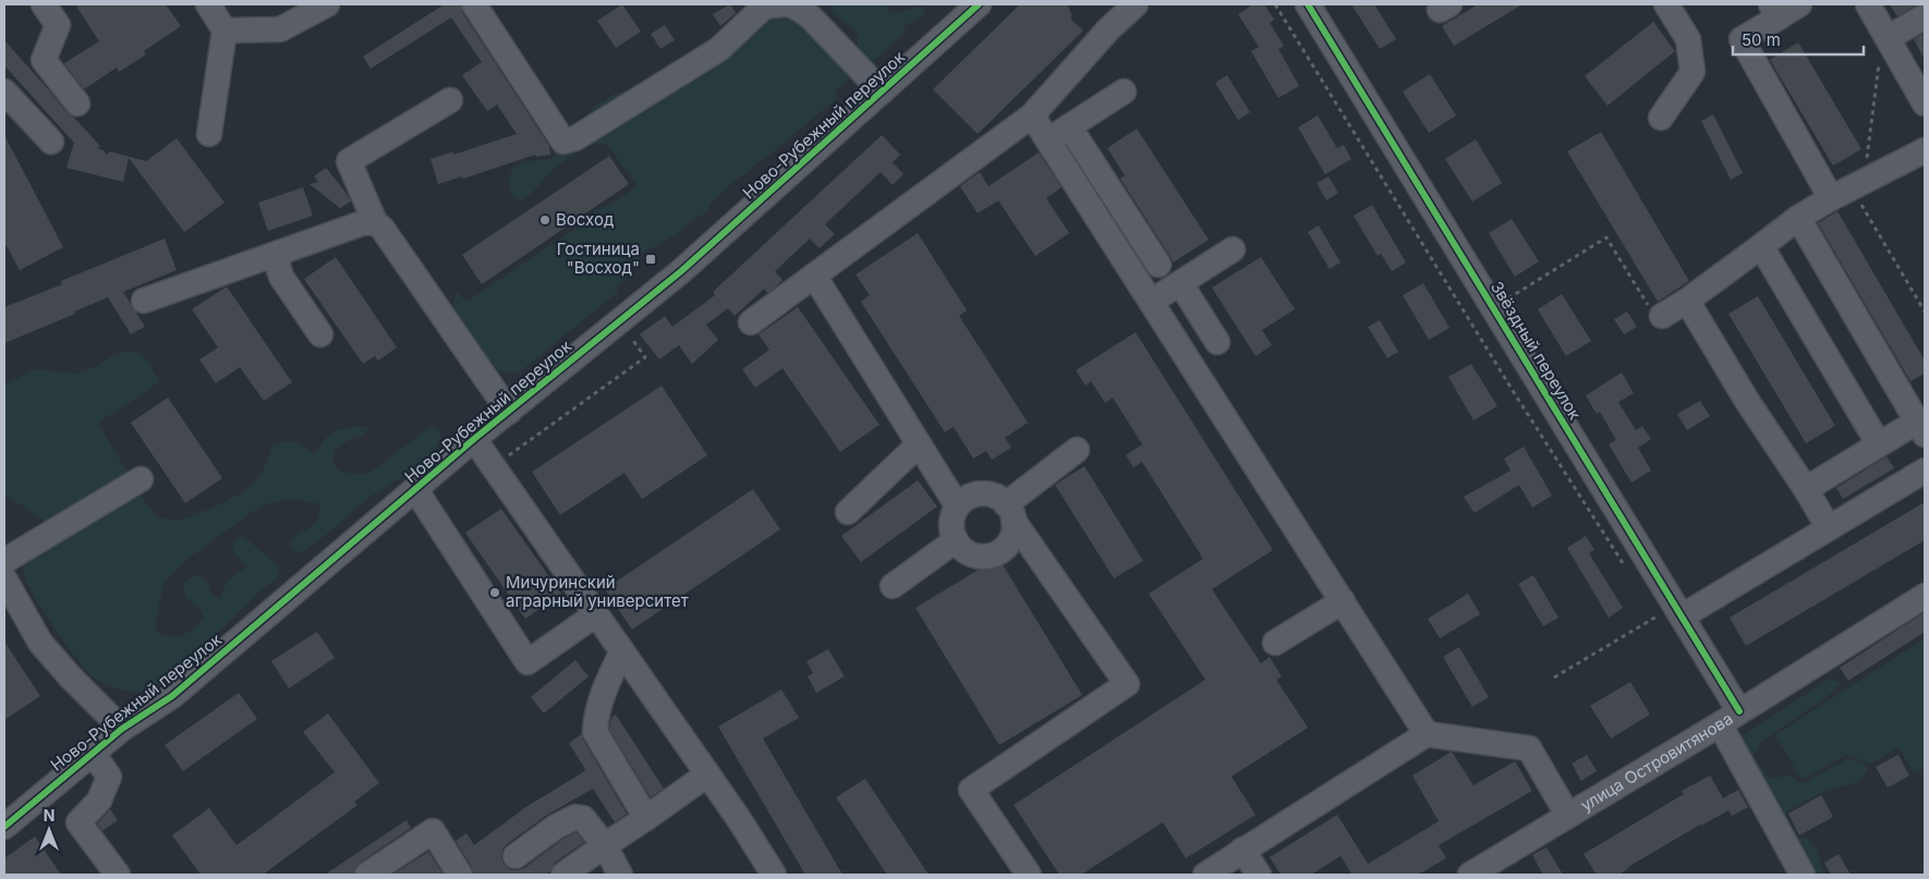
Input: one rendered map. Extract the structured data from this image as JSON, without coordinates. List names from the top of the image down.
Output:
{
  "streets": {
    "street": ["Ново-Рубежный переулок", "Звёздный переулок", "улица Островитянова"]
  },
  "crossings": [
    ["Звёздный переулок", "улица Островитянова"]
  ],
  "places": {
    "other": ["Восход", "Мичуринский аграрный университет"],
    "transit": ["Гостиница \"Восход\""]
  },
  "scale_bar": "50 m",
  "north": "top"
}
